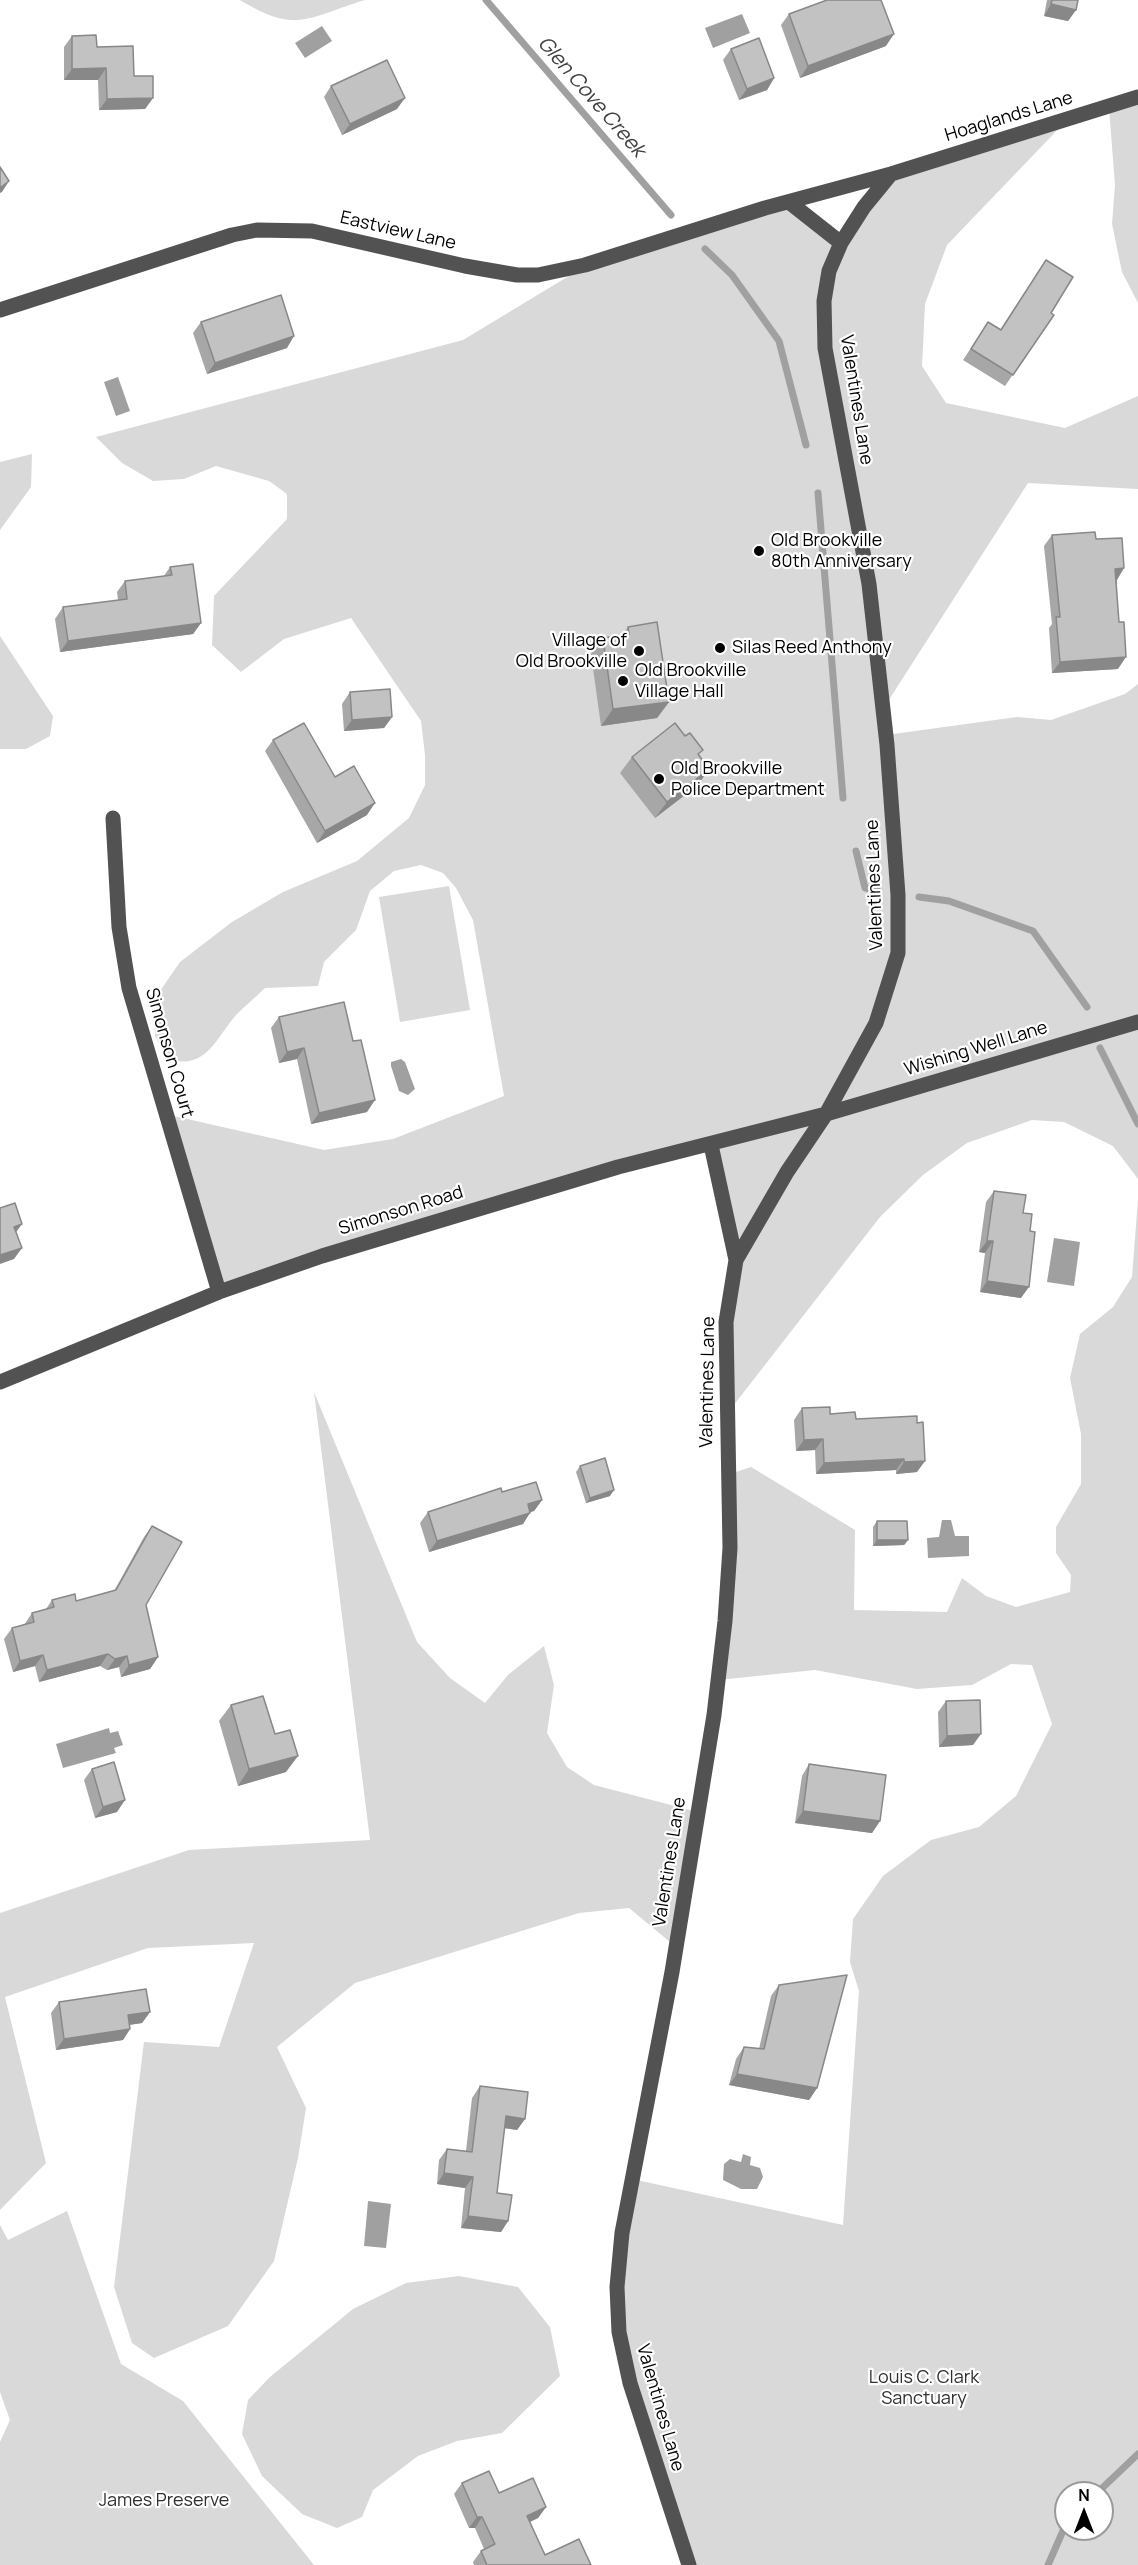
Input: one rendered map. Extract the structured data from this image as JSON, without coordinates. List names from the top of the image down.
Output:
{
  "streets": {
    "street": [
      "Hoaglands Lane",
      "Eastview Lane",
      "Valentines Lane",
      "Wishing Well Lane",
      "Simonson Court",
      "Simonson Road"
    ]
  },
  "crossings": [
    ["Hoaglands Lane", "Eastview Lane"],
    ["Hoaglands Lane", "Valentines Lane"],
    ["Eastview Lane", "Valentines Lane"],
    ["Valentines Lane", "Wishing Well Lane"],
    ["Valentines Lane", "Simonson Road"],
    ["Wishing Well Lane", "Simonson Road"],
    ["Simonson Court", "Simonson Road"]
  ],
  "water": ["Glen Cove Creek"],
  "parks": ["Louis C. Clark Sanctuary", "James Preserve"],
  "places": [
    "Old Brookville 80th Anniversary",
    "Silas Reed Anthony",
    "Village of Old Brookville",
    "Old Brookville Village Hall",
    "Old Brookville Police Department"
  ],
  "north": "top"
}
